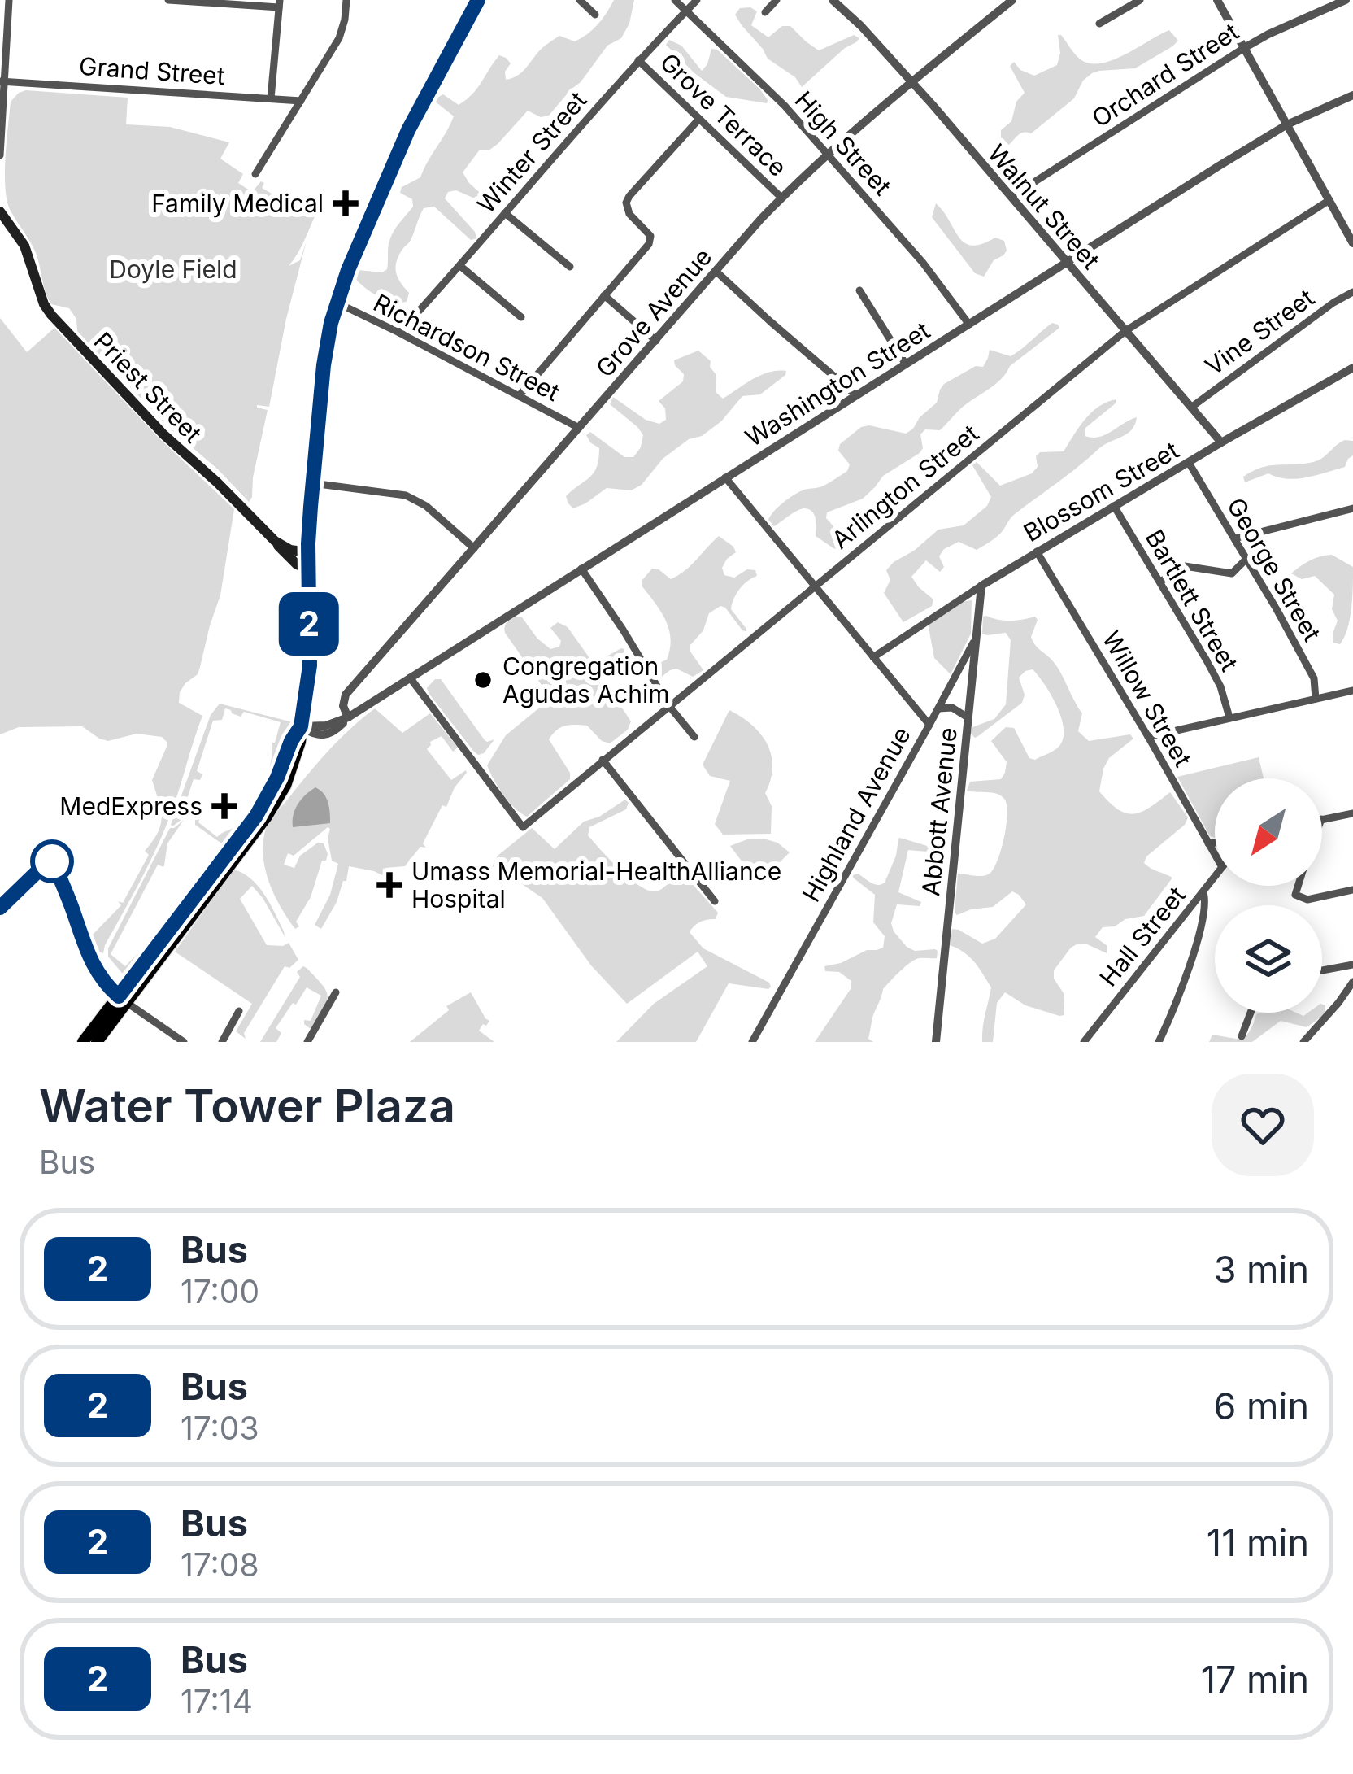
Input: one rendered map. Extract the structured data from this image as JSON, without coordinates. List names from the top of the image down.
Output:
{
  "streets": {
    "main road": ["Priest Street"],
    "street": [
      "Grand Street",
      "Orchard Street",
      "Grove Terrace",
      "High Street",
      "Winter Street",
      "Walnut Street",
      "Grove Avenue",
      "Vine Street",
      "Richardson Street",
      "Washington Street",
      "Arlington Street",
      "Blossom Street",
      "George Street",
      "Bartlett Street",
      "Willow Street",
      "Abbott Avenue",
      "Highland Avenue",
      "Hall Street"
    ]
  },
  "crossings": [
    ["Orchard Street", "Walnut Street"],
    ["Grove Terrace", "Winter Street"],
    ["Grove Terrace", "Grove Avenue"],
    ["High Street", "Winter Street"],
    ["High Street", "Grove Avenue"],
    ["High Street", "Washington Street"],
    ["Winter Street", "Richardson Street"],
    ["Walnut Street", "Grove Avenue"],
    ["Walnut Street", "Vine Street"],
    ["Walnut Street", "Washington Street"],
    ["Walnut Street", "Arlington Street"],
    ["Walnut Street", "Blossom Street"],
    ["Grove Avenue", "Richardson Street"],
    ["Grove Avenue", "Washington Street"],
    ["Washington Street", "Arlington Street"],
    ["Blossom Street", "George Street"],
    ["Blossom Street", "Bartlett Street"],
    ["Blossom Street", "Willow Street"],
    ["Blossom Street", "Abbott Avenue"],
    ["Abbott Avenue", "Highland Avenue"]
  ],
  "parks": ["Doyle Field"],
  "places": {
    "health": ["Family Medical", "MedExpress", "Umass Memorial-HealthAlliance Hospital"],
    "other": ["Congregation Agudas Achim"]
  },
  "lines": ["bus line 2"],
  "north": "bottom left",
  "page": {
    "on_map": "2",
    "heading": ["Water Tower Plaza", "Bus"],
    "list": [
      {
        "mark": "2",
        "name": "Bus",
        "note": "17:00",
        "value": "3 min"
      },
      {
        "mark": "2",
        "name": "Bus",
        "note": "17:03",
        "value": "6 min"
      },
      {
        "mark": "2",
        "name": "Bus",
        "note": "17:08",
        "value": "11 min"
      },
      {
        "mark": "2",
        "name": "Bus",
        "note": "17:14",
        "value": "17 min"
      }
    ]
  }
}
